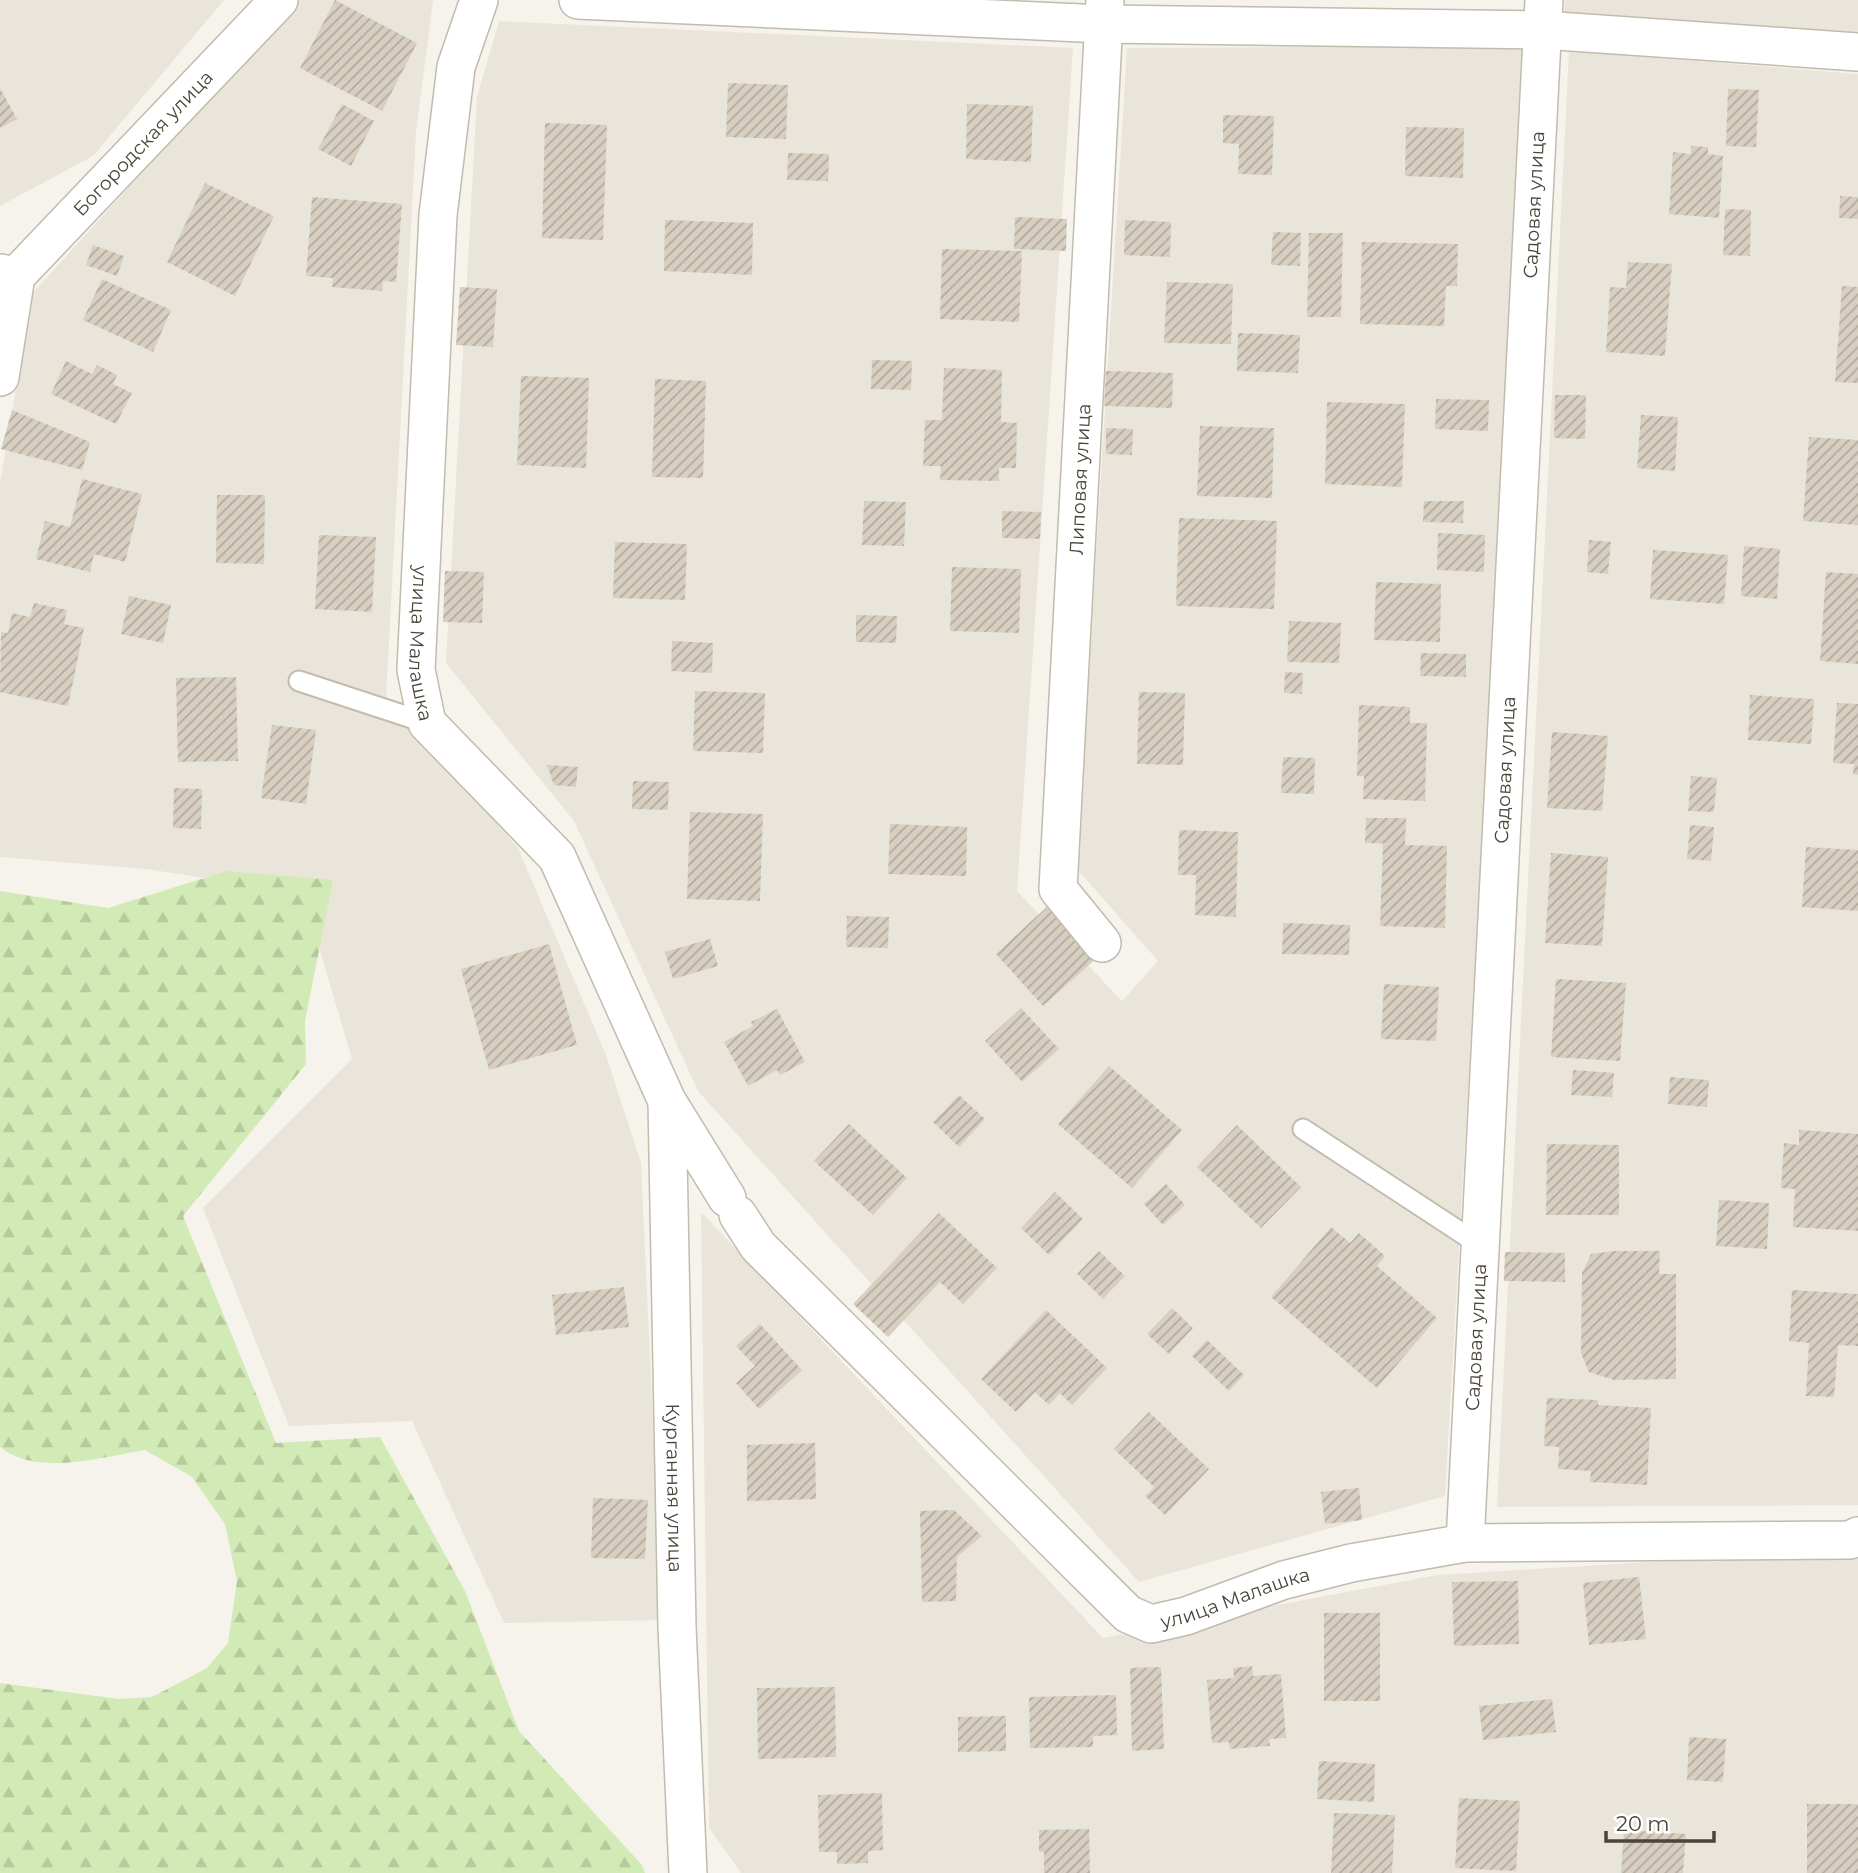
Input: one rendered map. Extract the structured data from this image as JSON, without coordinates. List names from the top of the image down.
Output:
{
  "streets": {
    "street": [
      "Богородская улица",
      "Садовая улица",
      "Липовая улица",
      "улица Малашка",
      "Курганная улица"
    ]
  },
  "crossings": [
    ["Садовая улица", "улица Малашка"],
    ["улица Малашка", "Курганная улица"]
  ],
  "scale_bar": "20 m"
}
